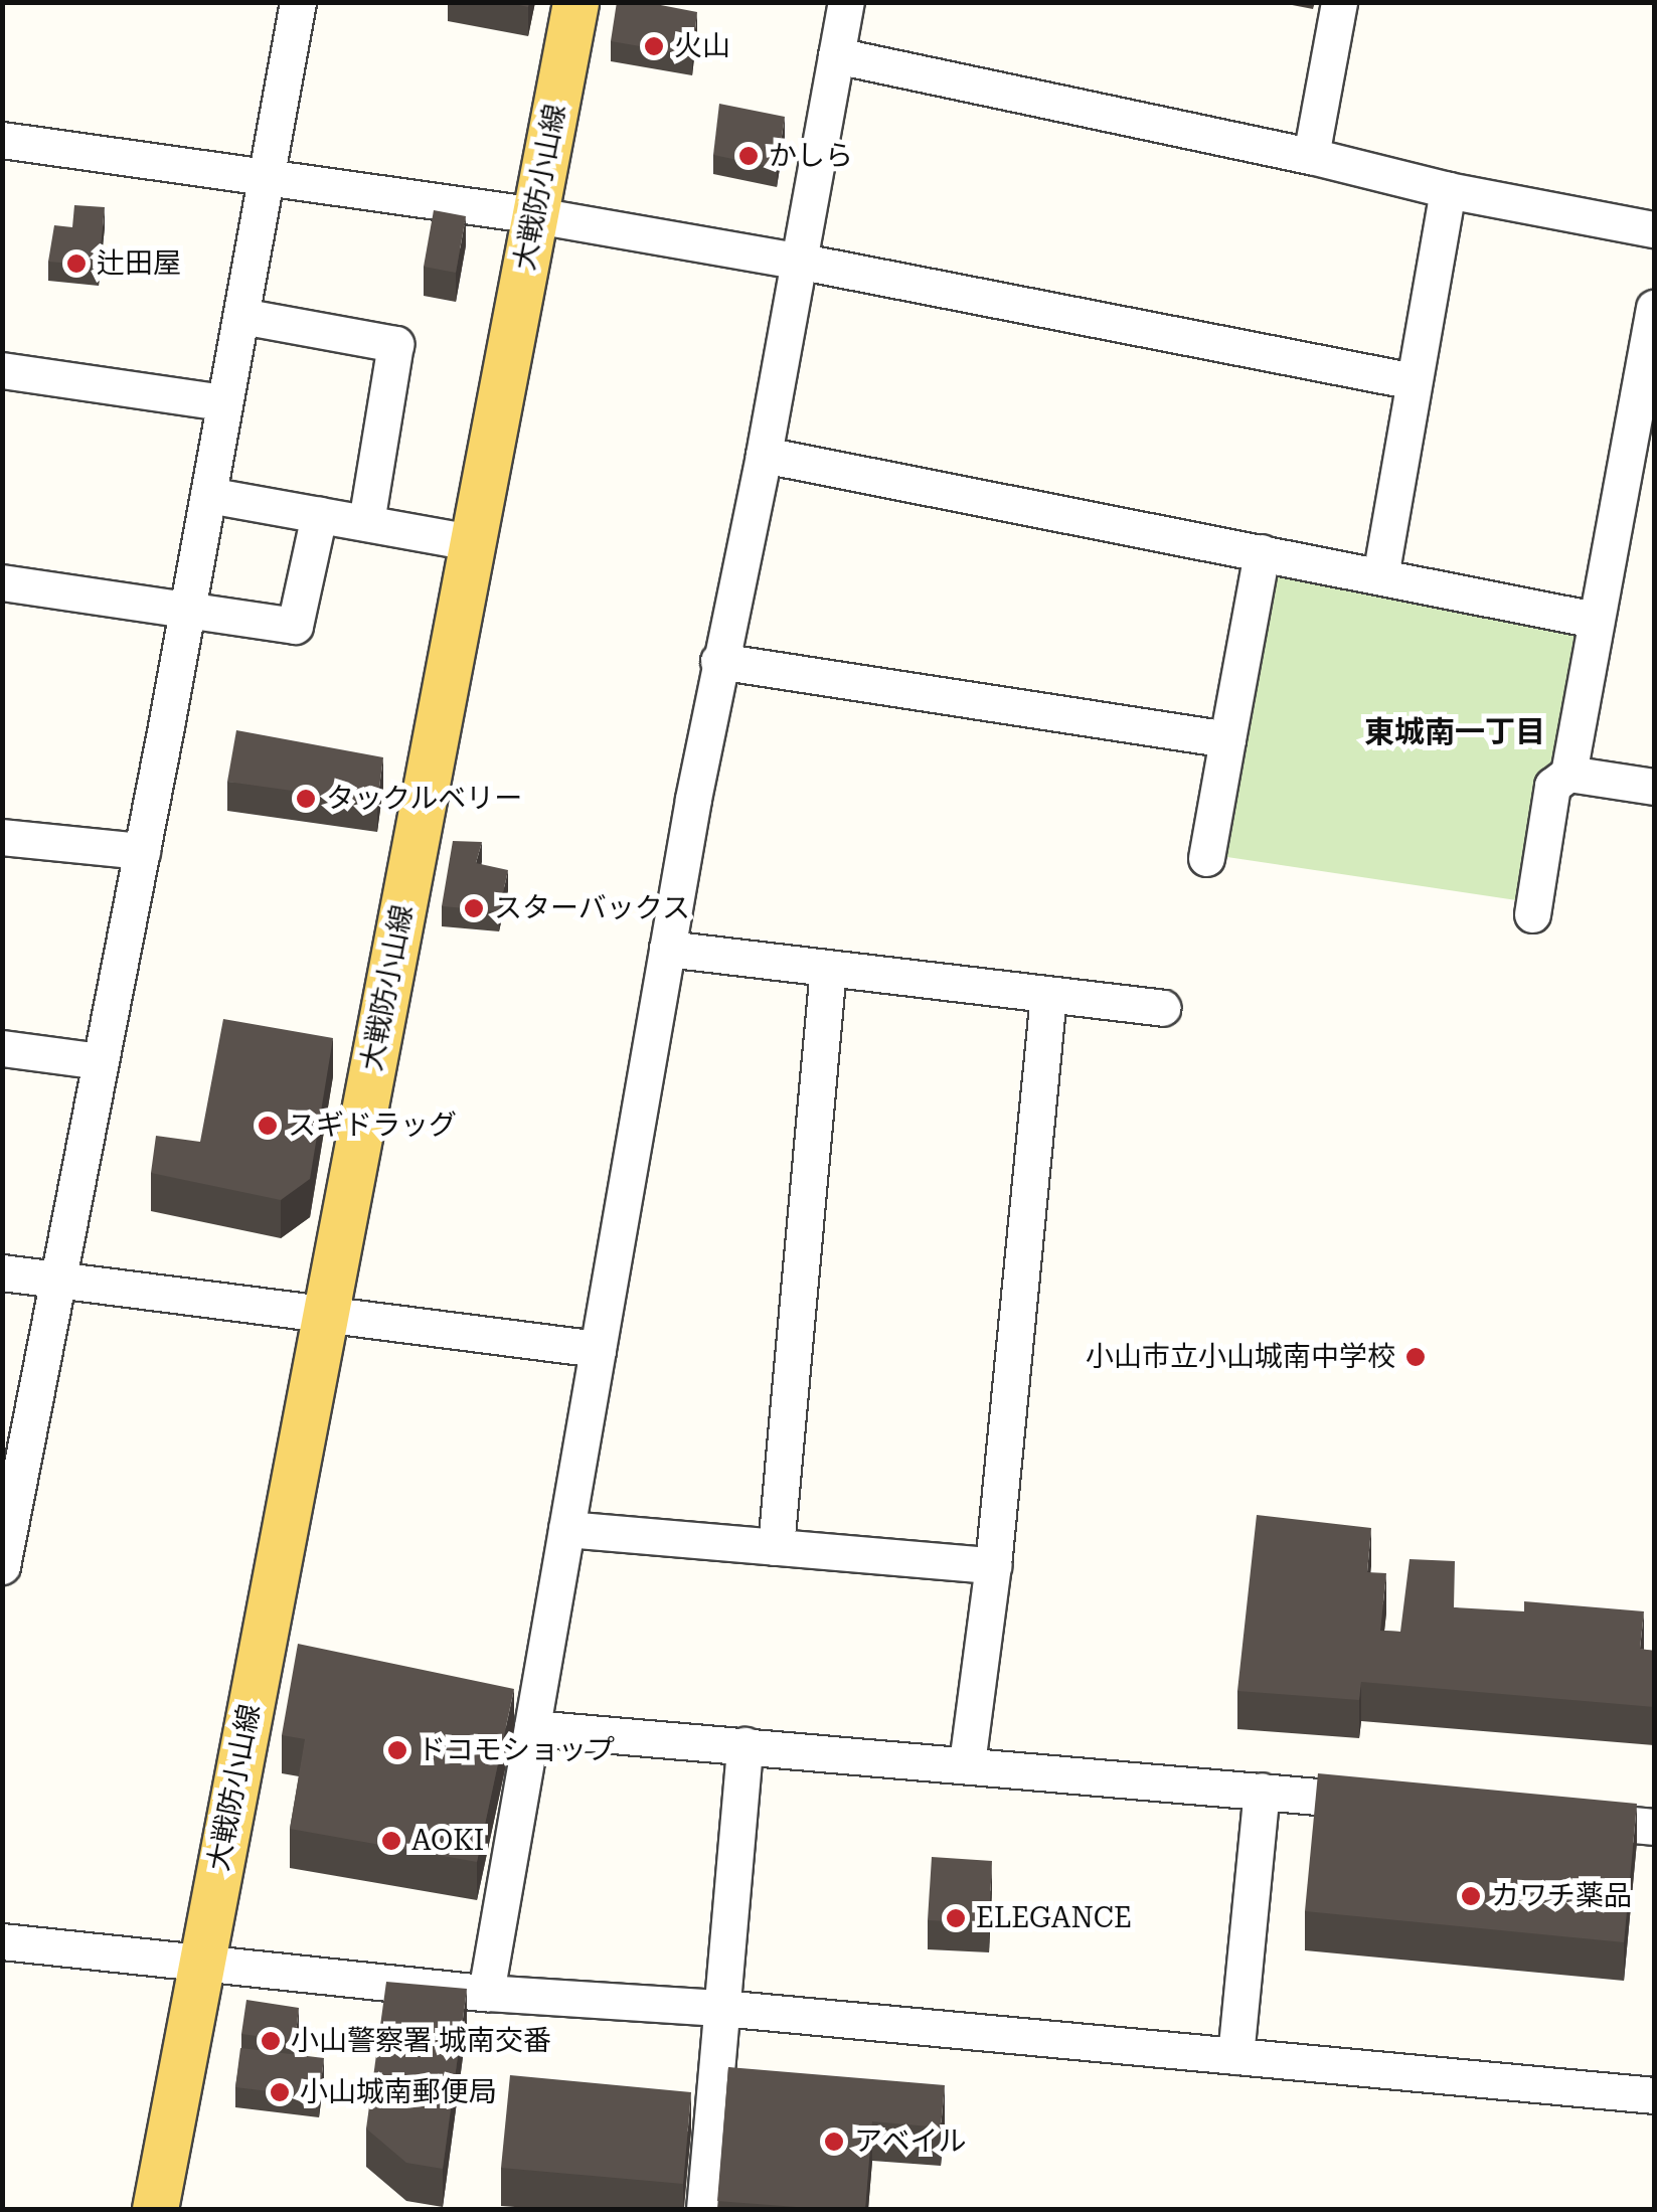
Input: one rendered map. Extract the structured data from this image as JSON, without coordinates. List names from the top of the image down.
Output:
{
  "streets": {
    "main road": ["大戦防小山線"]
  },
  "districts": ["東城南一丁目"],
  "places": [
    "火山",
    "かしら",
    "辻田屋",
    "タックルベリー",
    "スターバックス",
    "スギドラッグ",
    "小山市立小山城南中学校",
    "ドコモショップ",
    "AOKI",
    "カワチ薬品",
    "ELEGANCE",
    "小山警察署 城南交番",
    "小山城南郵便局",
    "アベイル"
  ]
}
